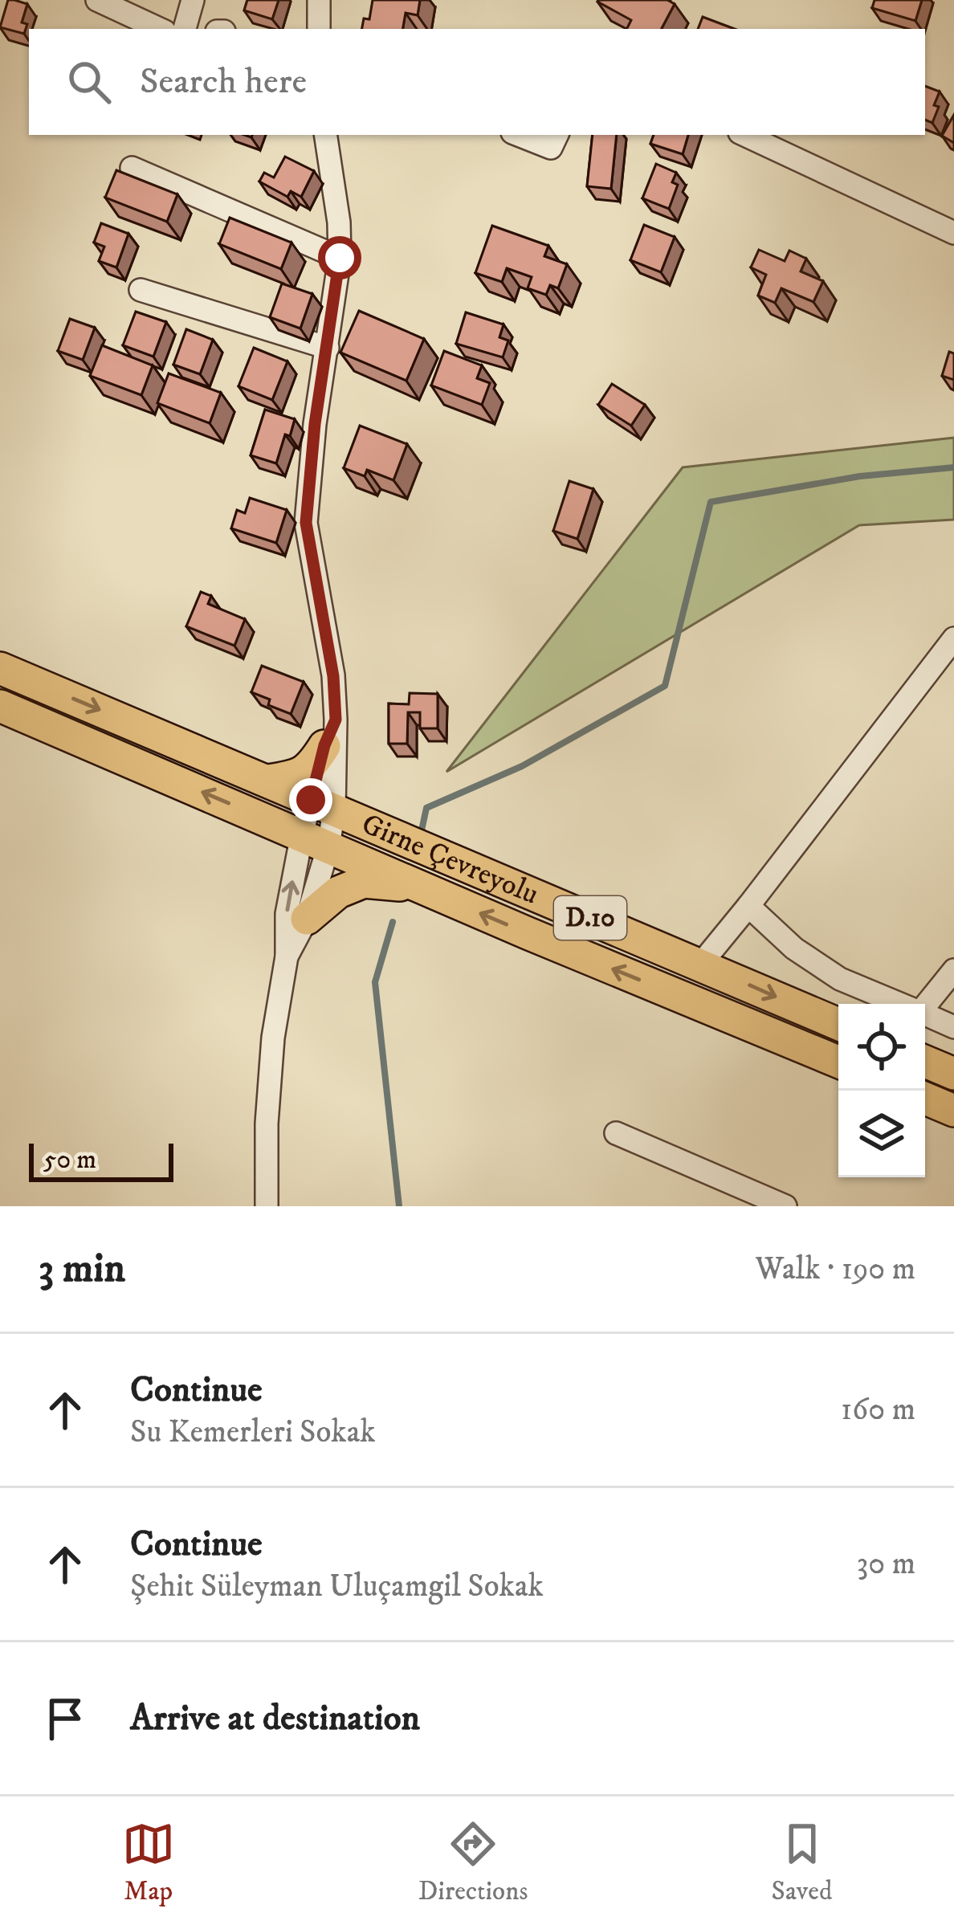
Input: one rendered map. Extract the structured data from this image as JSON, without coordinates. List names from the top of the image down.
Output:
{
  "streets": {
    "highway": ["Girne Çevreyolu", "D.10"]
  },
  "scale_bar": "50 m",
  "page": {
    "search": "Search here",
    "scale": "50 m",
    "heading": ["3 min", "Walk · 190 m"],
    "list": [
      ["Continue", "Su Kemerleri Sokak", "160 m"],
      ["Continue", "Şehit Süleyman Uluçamgil Sokak", "30 m"],
      "Arrive at destination"
    ],
    "nav": ["Map", "Directions", "Saved"]
  }
}
